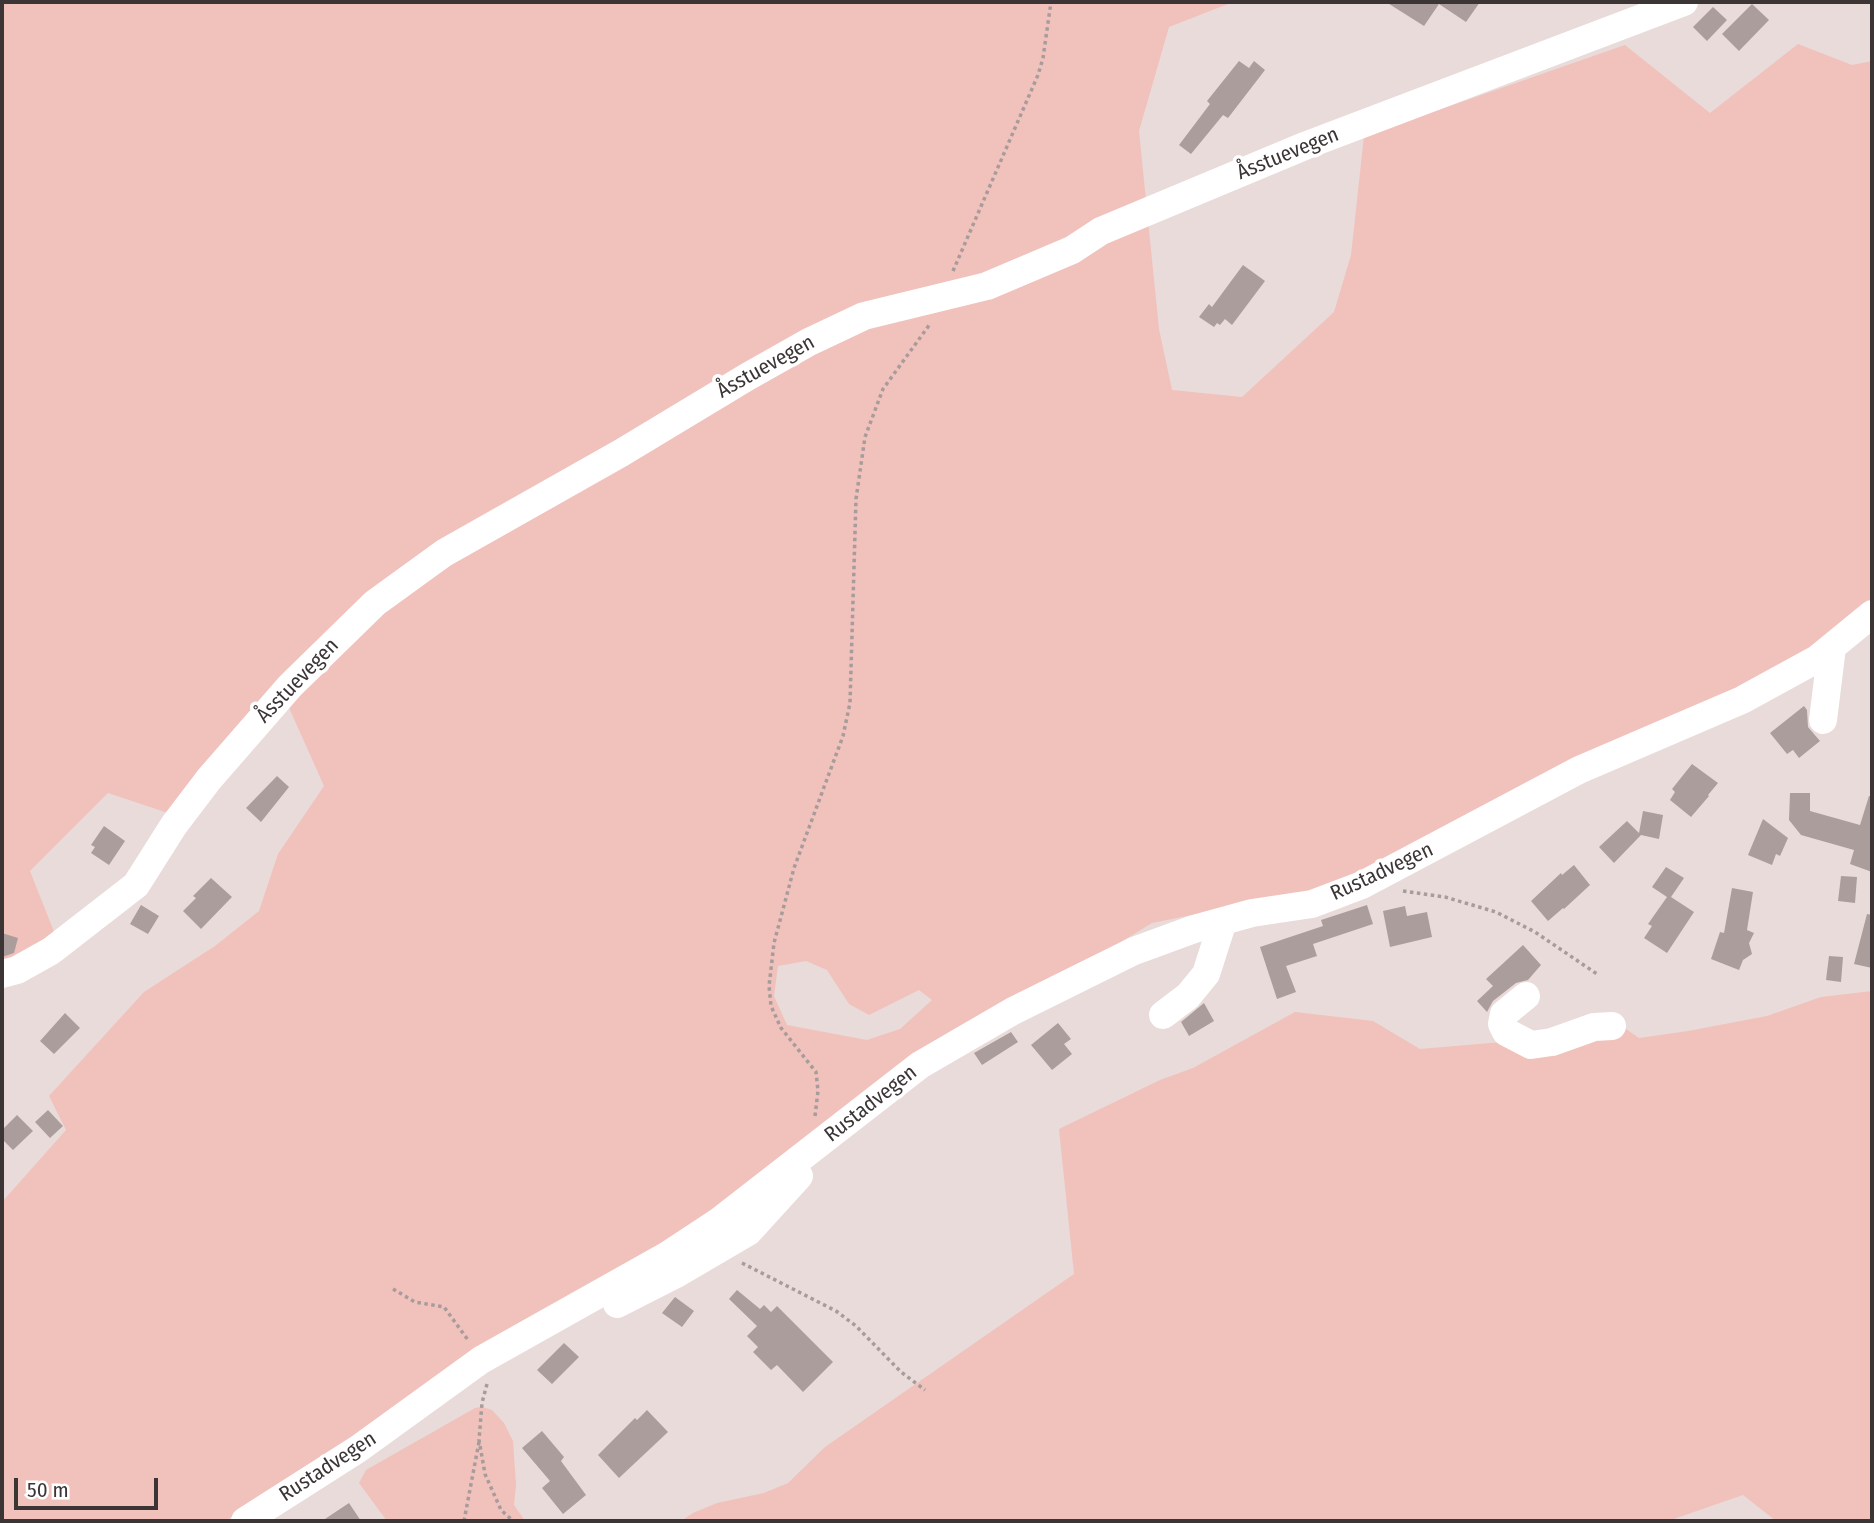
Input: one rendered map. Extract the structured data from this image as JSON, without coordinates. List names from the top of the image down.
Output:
{
  "streets": {
    "street": ["Åsstuevegen", "Rustadvegen"]
  },
  "scale_bar": "50 m"
}
